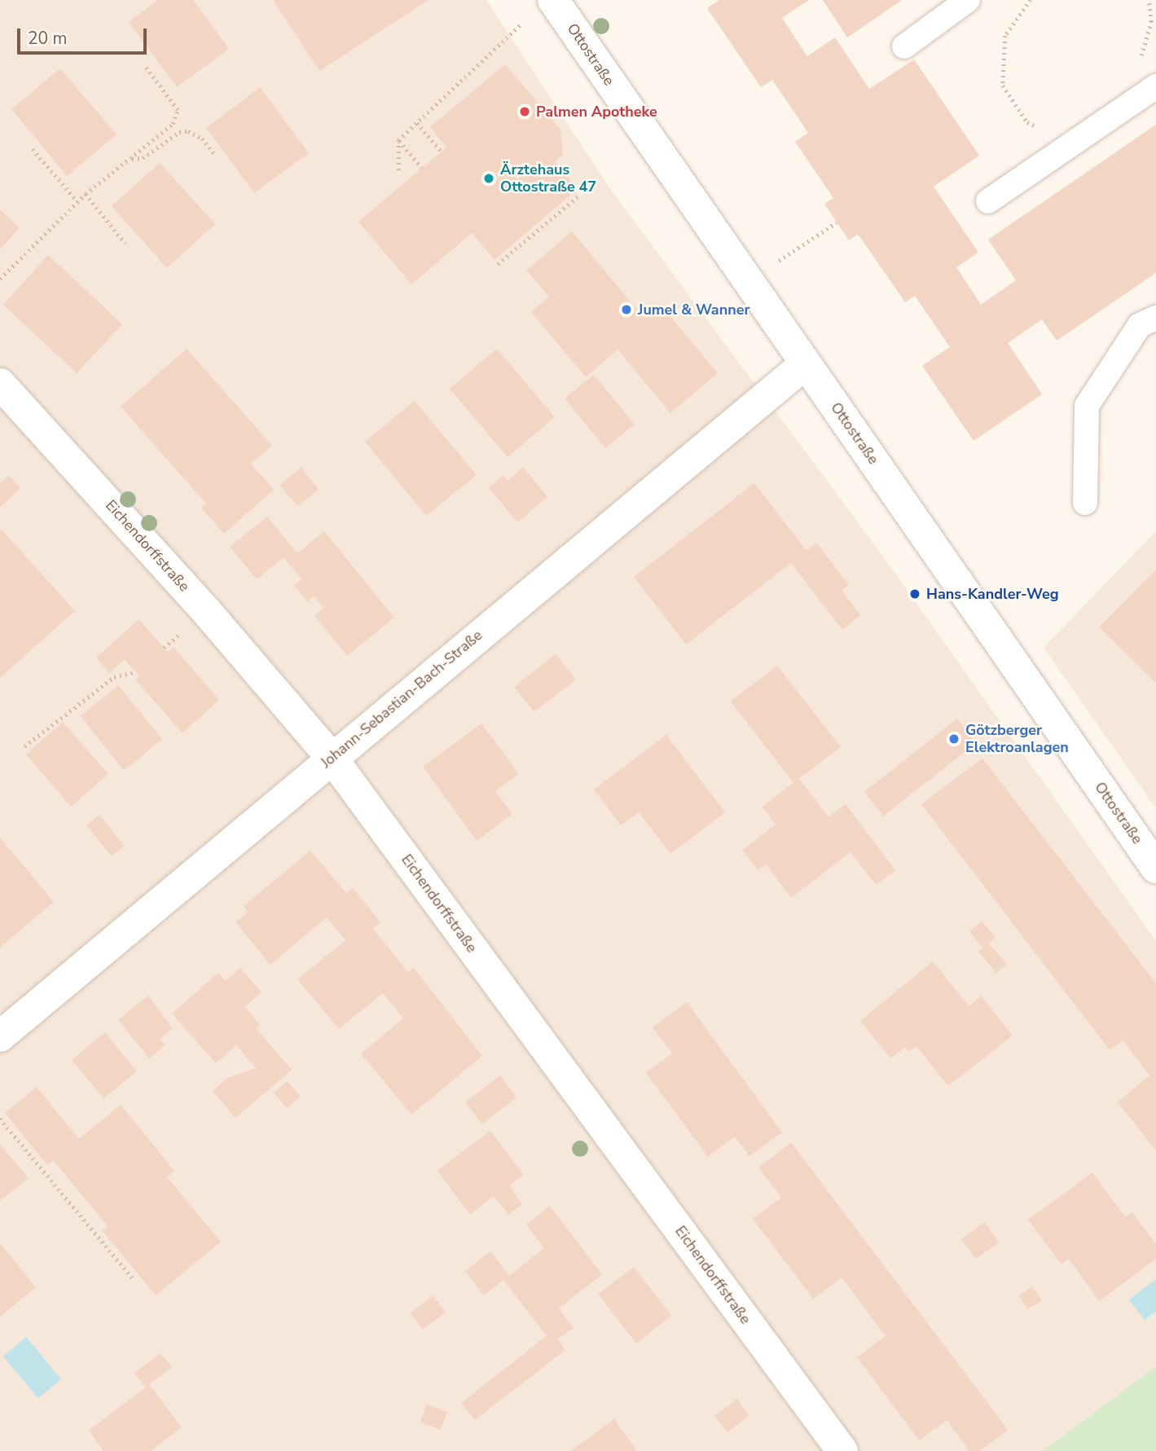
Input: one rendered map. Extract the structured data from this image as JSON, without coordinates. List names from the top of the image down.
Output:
{
  "streets": {
    "street": ["Ottostraße", "Eichendorffstraße", "Johann-Sebastian-Bach-Straße"]
  },
  "crossings": [
    ["Ottostraße", "Johann-Sebastian-Bach-Straße"],
    ["Eichendorffstraße", "Johann-Sebastian-Bach-Straße"]
  ],
  "places": [
    "Palmen Apotheke",
    "Ärztehaus Ottostraße 47",
    "Jumel & Wanner",
    "Hans-Kandler-Weg",
    "Götzberger Elektroanlagen"
  ],
  "scale_bar": "20 m"
}
